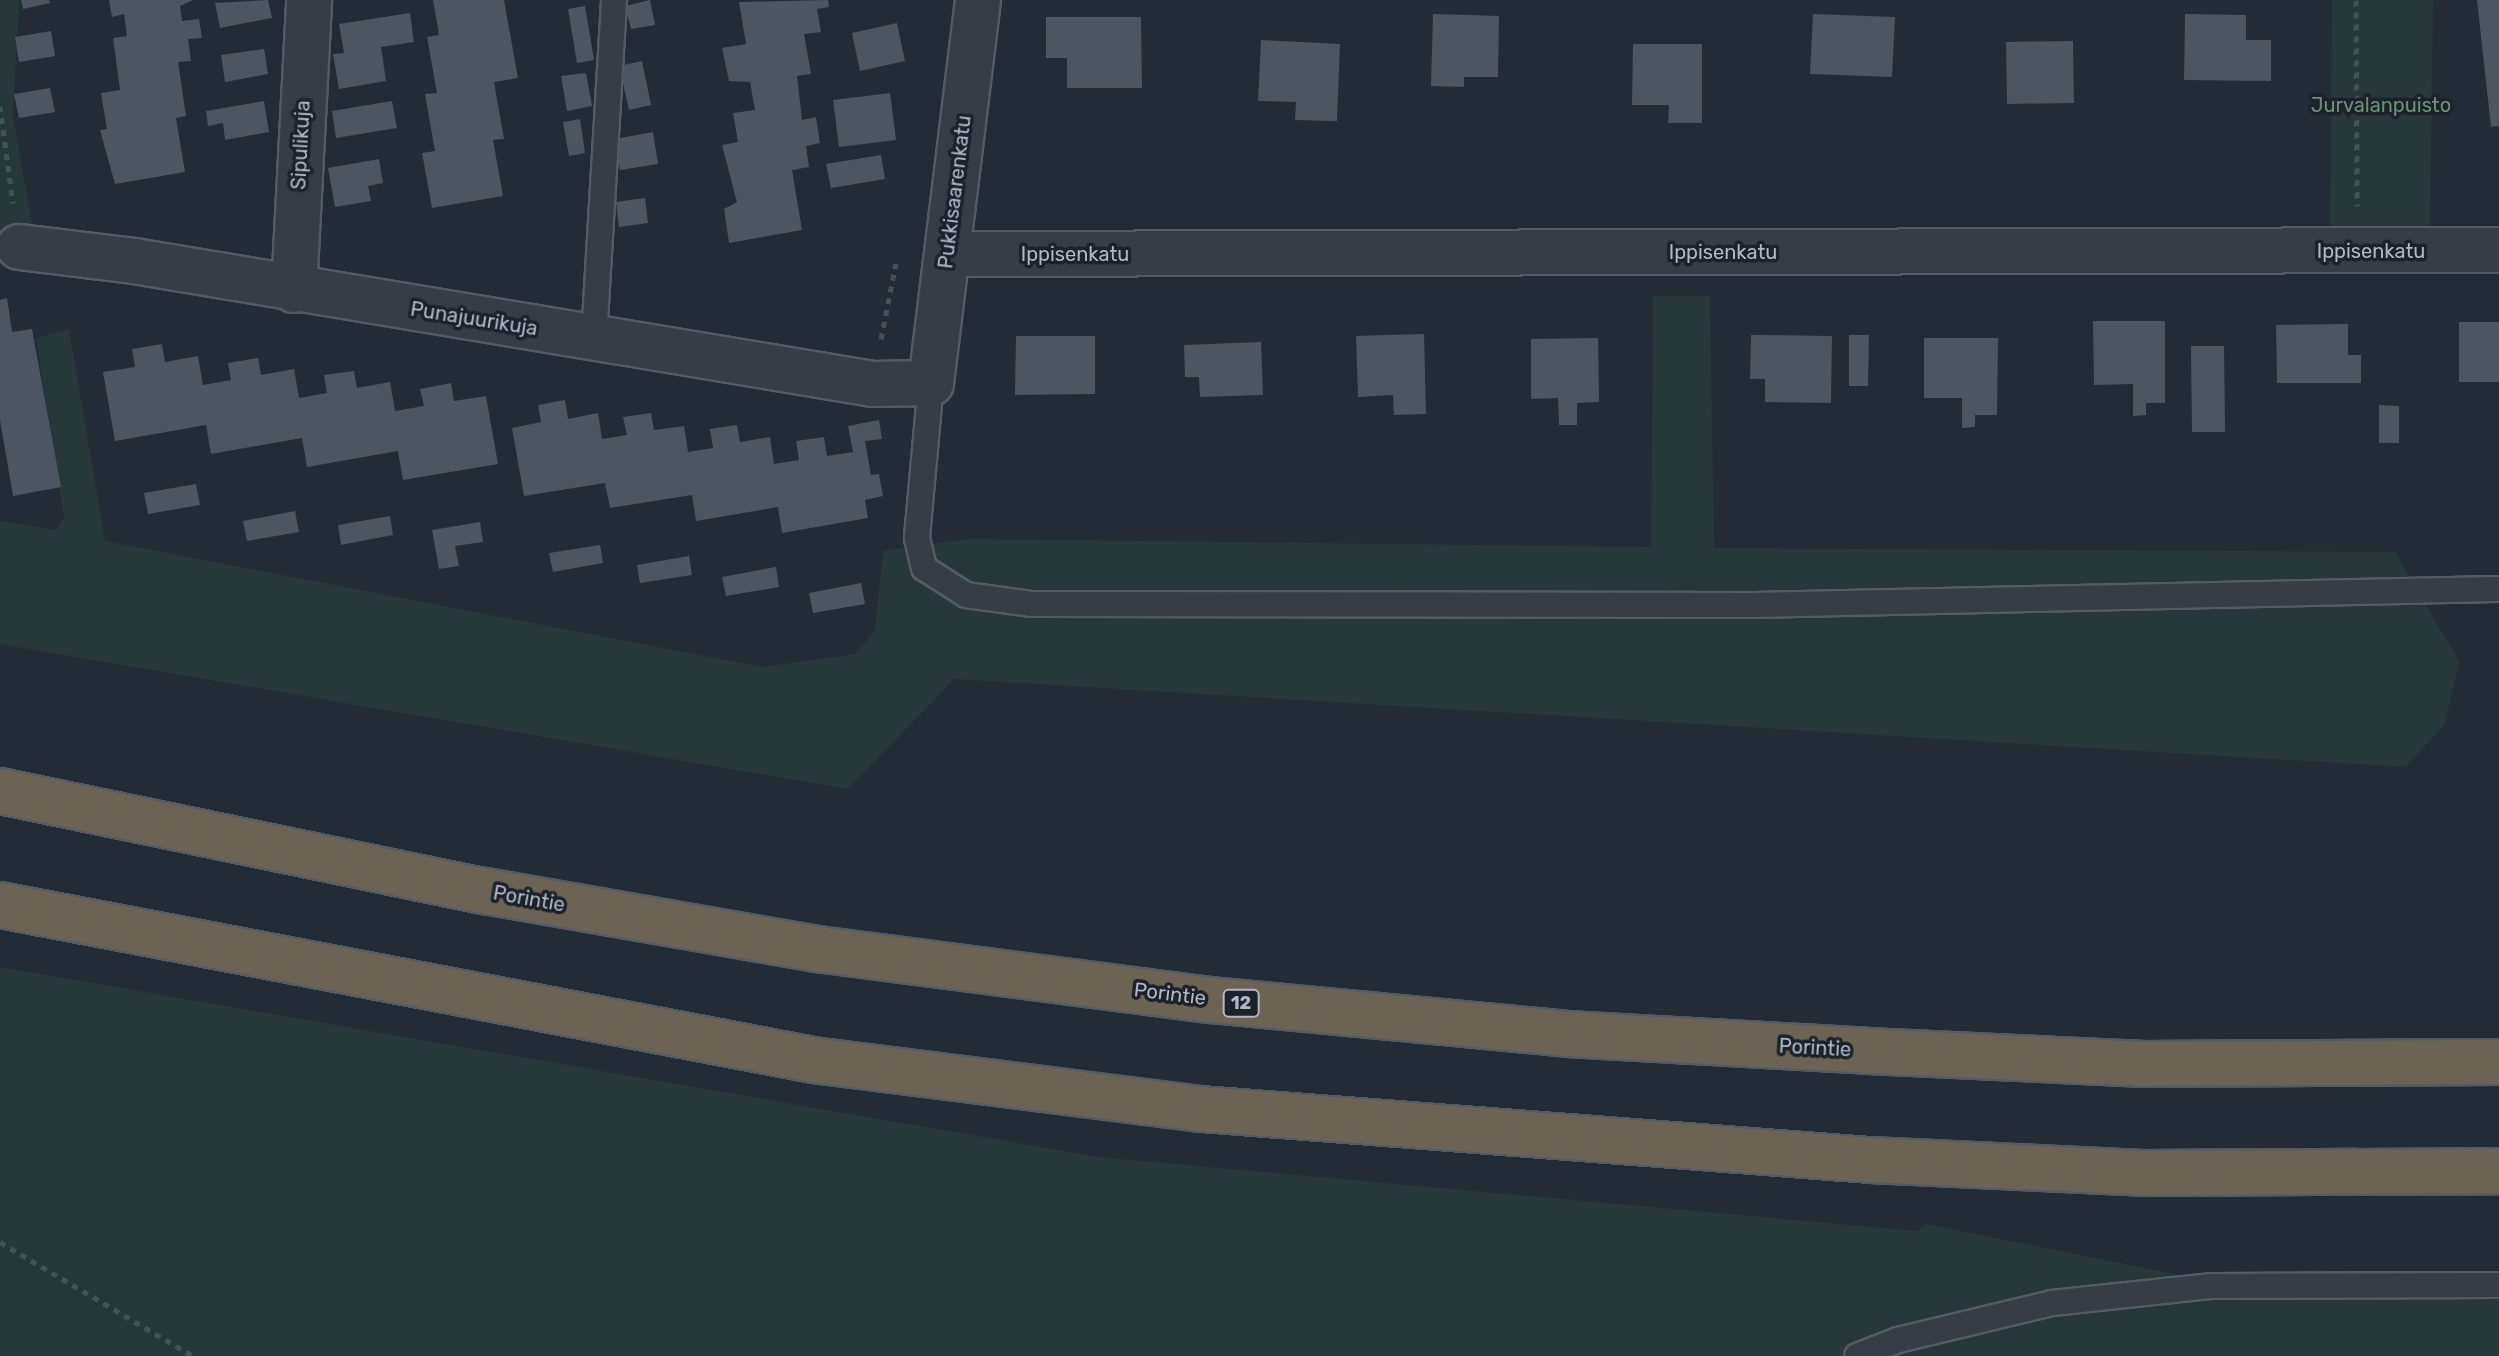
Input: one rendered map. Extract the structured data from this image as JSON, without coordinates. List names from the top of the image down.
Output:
{
  "streets": {
    "highway": ["Porintie", "12"],
    "street": [
      "Sipulikuja",
      "Pukkisaarenkatu",
      "Ippisenkatu",
      "Punajuurikuja"
    ]
  },
  "crossings": [
    ["Sipulikuja", "Punajuurikuja"],
    ["Pukkisaarenkatu", "Ippisenkatu"],
    ["Pukkisaarenkatu", "Punajuurikuja"]
  ],
  "parks": ["Jurvalanpuisto"]
}
